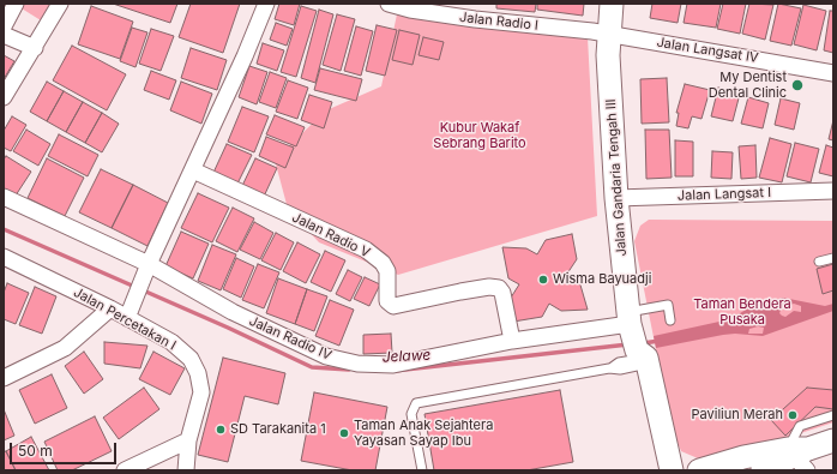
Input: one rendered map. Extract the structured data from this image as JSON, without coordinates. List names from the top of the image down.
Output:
{
  "streets": {
    "main road": ["Jalan Gandaria Tengah III"],
    "street": [
      "Jalan Radio I",
      "Jalan Langsat IV",
      "Jalan Langsat I",
      "Jalan Radio V",
      "Jalan Percetakan I",
      "Jalan Radio IV"
    ]
  },
  "crossings": [
    ["Jalan Radio I", "Jalan Langsat IV"],
    ["Jalan Radio I", "Jalan Gandaria Tengah III"],
    ["Jalan Langsat IV", "Jalan Gandaria Tengah III"],
    ["Jalan Gandaria Tengah III", "Jalan Langsat I"],
    ["Jalan Gandaria Tengah III", "Jalan Radio IV"],
    ["Jalan Radio V", "Jalan Radio IV"]
  ],
  "water": ["Jelawe"],
  "parks": ["Kubur Wakaf Sebrang Barito", "Taman Bendera Pusaka"],
  "places": [
    "My Dentist Dental Clinic",
    "Wisma Bayuadji",
    "Paviliun Merah",
    "SD Tarakanita 1",
    "Taman Anak Sejahtera Yayasan Sayap Ibu"
  ],
  "scale_bar": "50 m"
}
